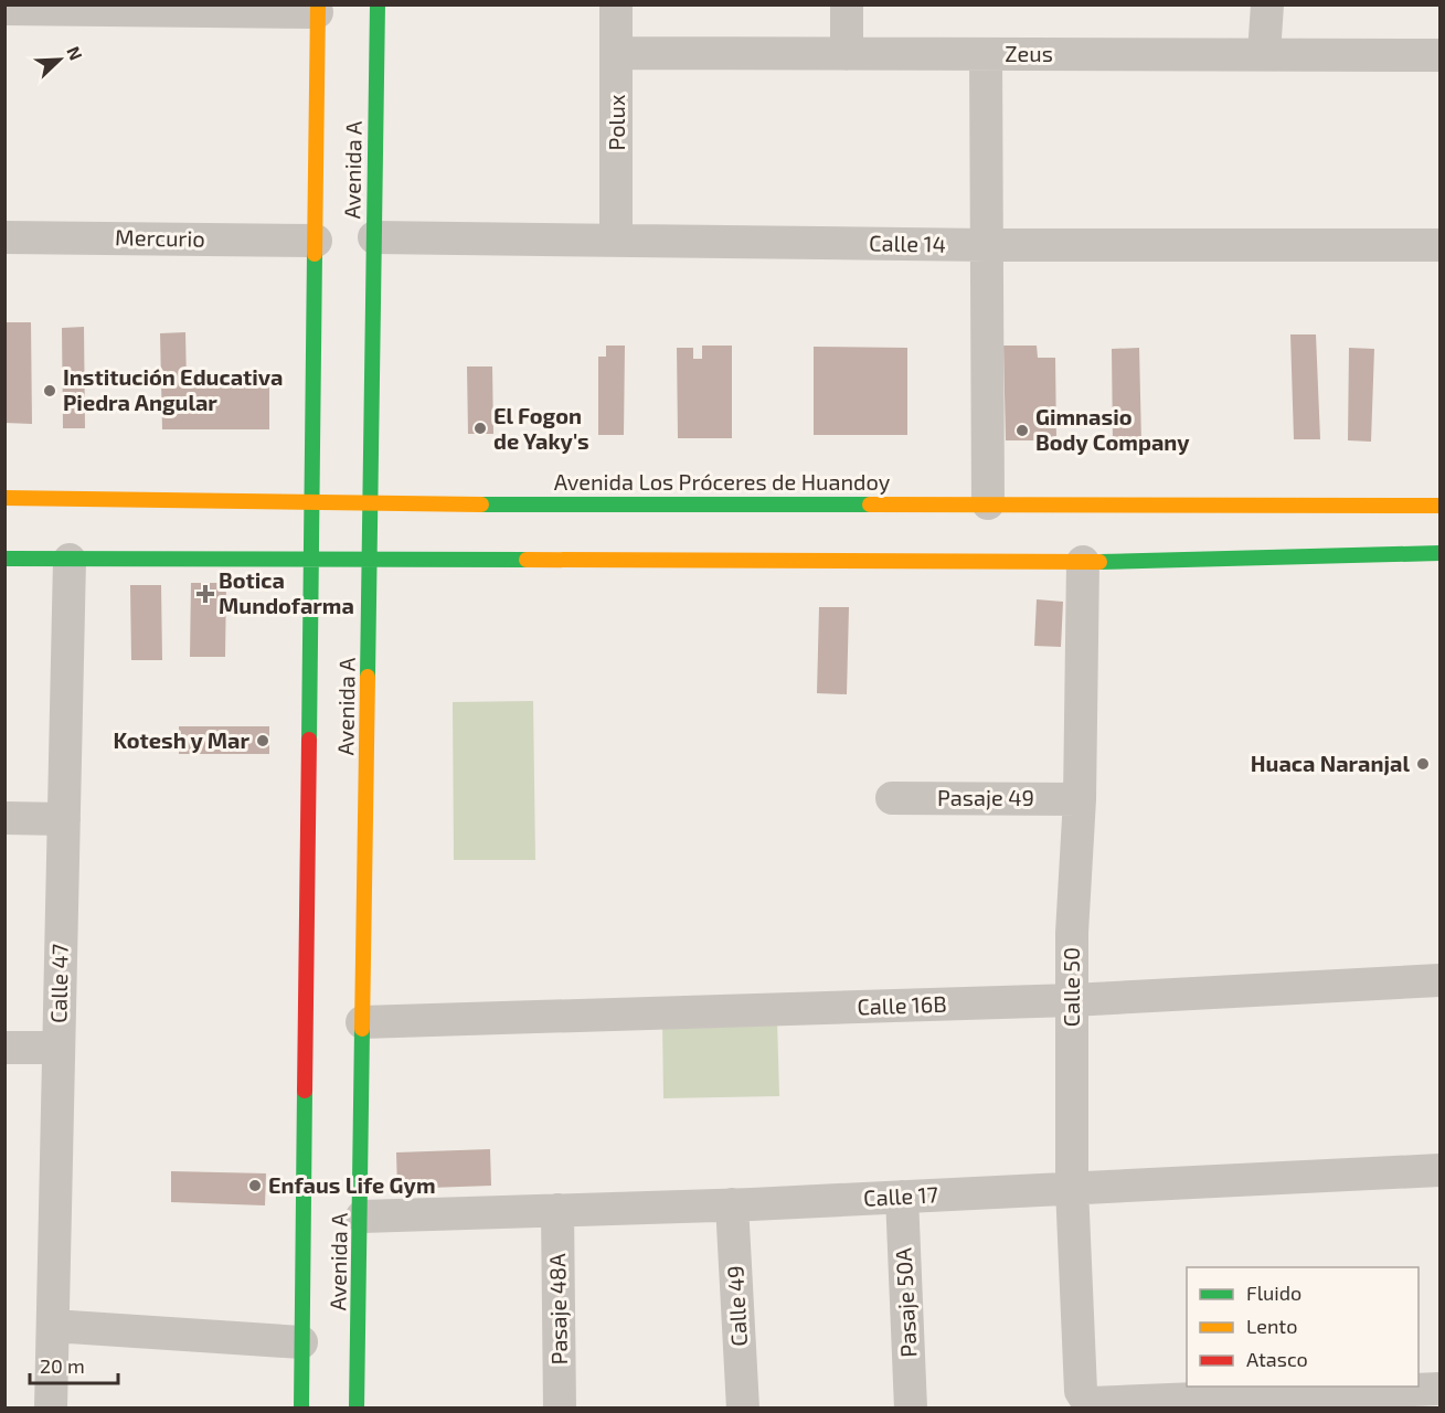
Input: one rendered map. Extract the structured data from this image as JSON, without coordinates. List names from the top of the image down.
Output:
{
  "streets": {
    "main road": ["Avenida A", "Avenida Los Próceres de Huandoy"],
    "street": [
      "Zeus",
      "Polux",
      "Mercurio",
      "Calle 14",
      "Pasaje 49",
      "Calle 47",
      "Calle 50",
      "Calle 16B",
      "Calle 17",
      "Pasaje 50A",
      "Calle 49",
      "Pasaje 48A"
    ]
  },
  "crossings": [
    ["Zeus", "Polux"],
    ["Polux", "Calle 14"],
    ["Avenida A", "Mercurio"],
    ["Avenida A", "Calle 14"],
    ["Avenida A", "Avenida Los Próceres de Huandoy"],
    ["Avenida A", "Calle 16B"],
    ["Avenida A", "Calle 17"],
    ["Pasaje 49", "Calle 50"],
    ["Calle 50", "Calle 16B"],
    ["Calle 50", "Calle 17"],
    ["Calle 17", "Pasaje 50A"],
    ["Calle 17", "Calle 49"],
    ["Calle 17", "Pasaje 48A"]
  ],
  "places": {
    "other": [
      "Institución Educativa Piedra Angular",
      "El Fogon de Yaky's",
      "Gimnasio Body Company",
      "Kotesh y Mar",
      "Huaca Naranjal",
      "Enfaus Life Gym"
    ],
    "health": ["Botica Mundofarma"]
  },
  "legend": ["Fluido", "Lento", "Atasco"],
  "scale_bar": "20 m",
  "north": "top right"
}
